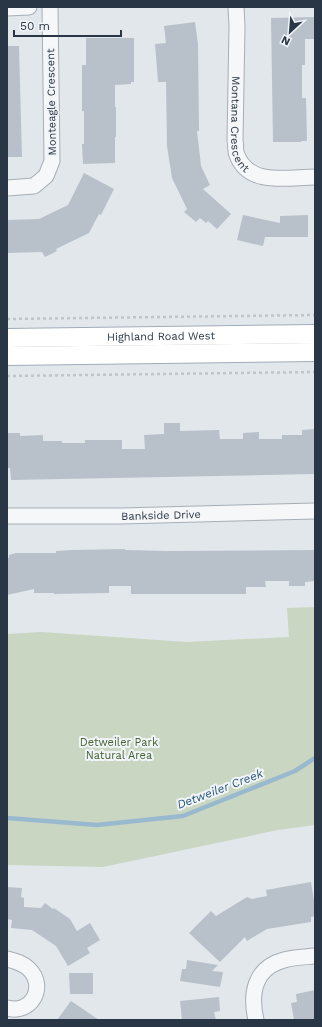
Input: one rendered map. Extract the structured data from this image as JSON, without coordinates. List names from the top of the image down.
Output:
{
  "streets": {
    "main road": ["Highland Road West"],
    "street": ["Monteagle Crescent", "Montana Crescent", "Bankside Drive"]
  },
  "water": ["Detweiler Creek"],
  "parks": ["Detweiler Park Natural Area"],
  "scale_bar": "50 m",
  "north": "bottom left"
}
